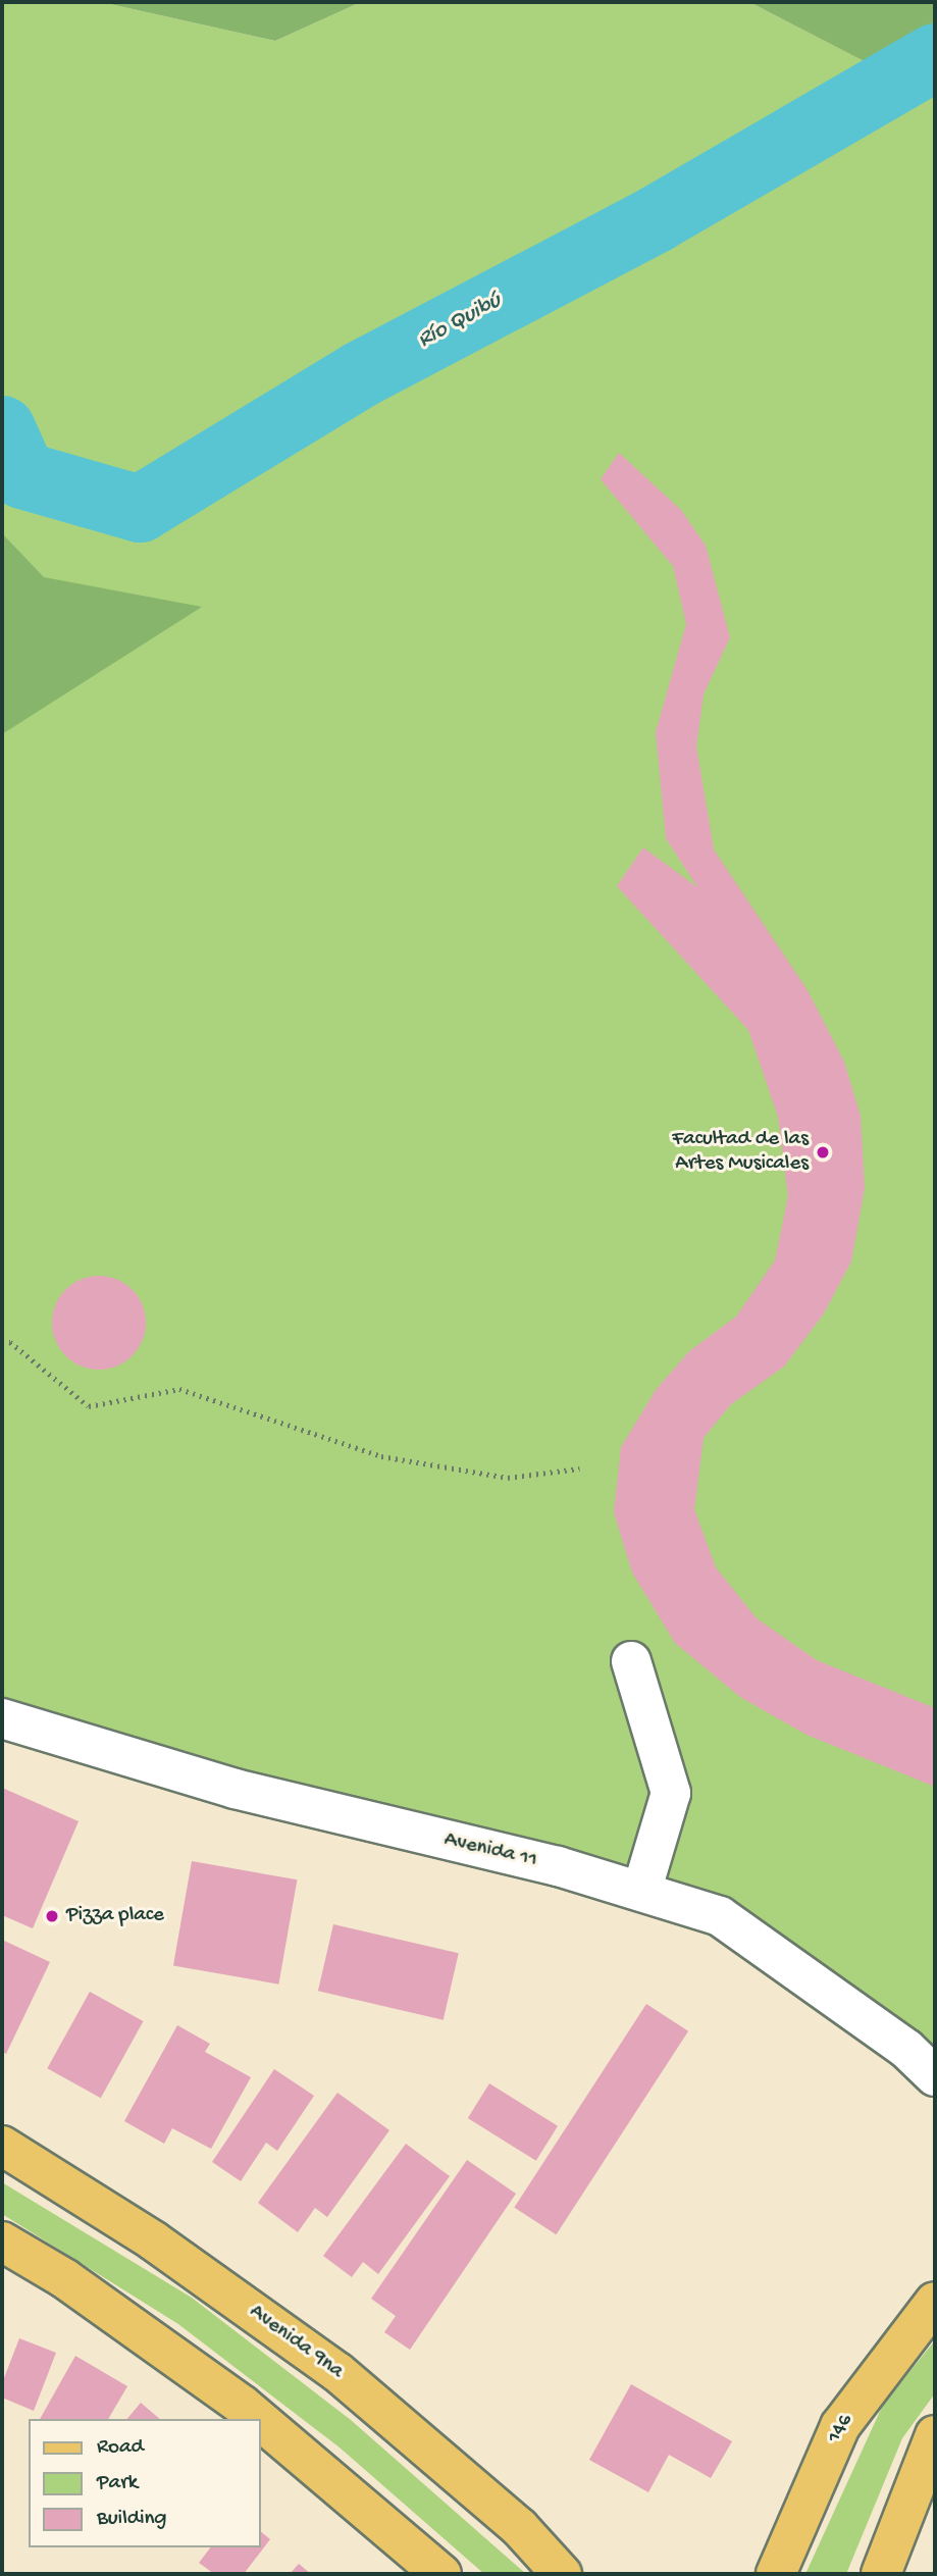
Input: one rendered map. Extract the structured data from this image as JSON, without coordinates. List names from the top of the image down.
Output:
{
  "streets": {
    "main road": ["Avenida 9na", "146"],
    "street": ["Avenida 11"]
  },
  "water": ["Río Quibú"],
  "places": ["Facultad de las Artes Musicales", "Pizza place"],
  "legend": ["Road", "Park", "Building"]
}
